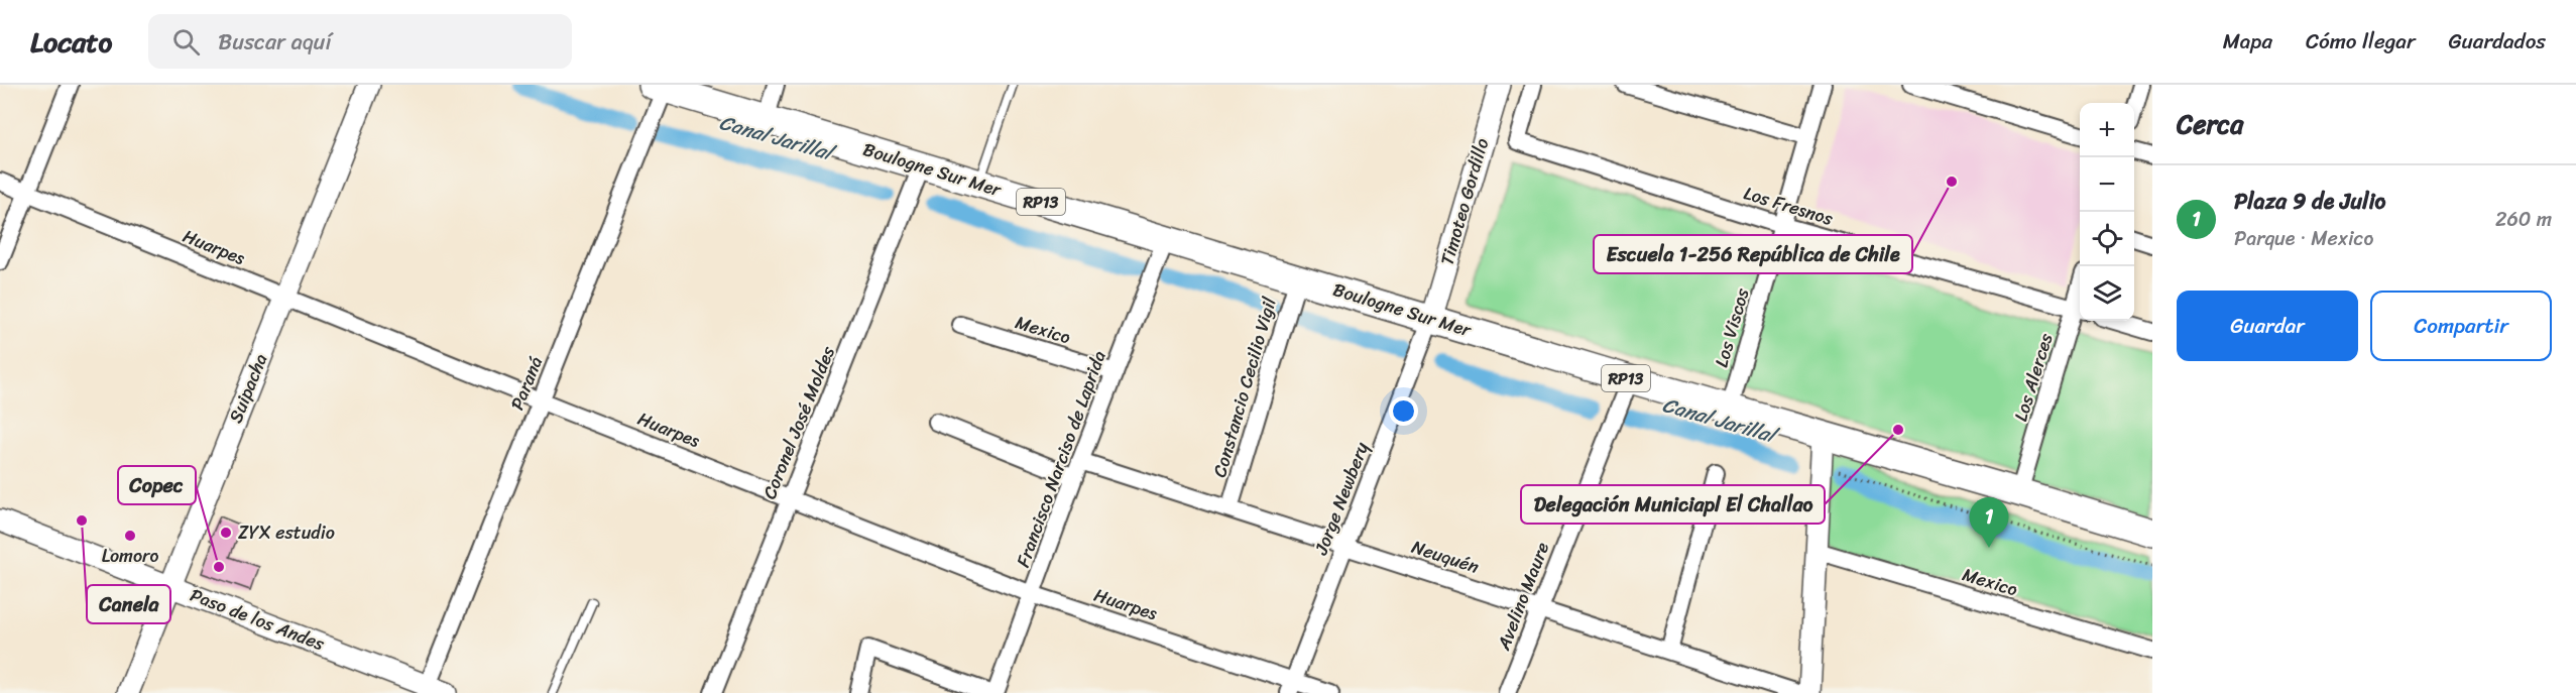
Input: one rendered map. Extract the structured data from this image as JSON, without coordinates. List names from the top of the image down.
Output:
{
  "streets": {
    "main road": ["Boulogne Sur Mer", "RP13"],
    "street": [
      "Timoteo Gordillo",
      "Los Fresnos",
      "Huarpes",
      "Los Viscos",
      "Mexico",
      "Los Alerces",
      "Paraná",
      "Constancio Cecilio Vigil",
      "Suipacha",
      "Coronel José Moldes",
      "Francisco Narciso de Laprida",
      "Jorge Newbery",
      "Neuquén",
      "Avelino Maure",
      "Paso de los Andes"
    ]
  },
  "crossings": [
    ["Boulogne Sur Mer", "Timoteo Gordillo"],
    ["Boulogne Sur Mer", "Los Viscos"],
    ["Boulogne Sur Mer", "Los Alerces"],
    ["Boulogne Sur Mer", "Paraná"],
    ["Boulogne Sur Mer", "Constancio Cecilio Vigil"],
    ["Boulogne Sur Mer", "Coronel José Moldes"],
    ["Boulogne Sur Mer", "Francisco Narciso de Laprida"],
    ["Boulogne Sur Mer", "Jorge Newbery"],
    ["Boulogne Sur Mer", "Avelino Maure"],
    ["Timoteo Gordillo", "Jorge Newbery"],
    ["Los Fresnos", "Los Viscos"],
    ["Los Fresnos", "Los Alerces"],
    ["Huarpes", "Paraná"],
    ["Huarpes", "Suipacha"],
    ["Huarpes", "Coronel José Moldes"],
    ["Huarpes", "Francisco Narciso de Laprida"],
    ["Huarpes", "Jorge Newbery"],
    ["Mexico", "Francisco Narciso de Laprida"],
    ["Paraná", "Paso de los Andes"],
    ["Constancio Cecilio Vigil", "Neuquén"],
    ["Suipacha", "Paso de los Andes"],
    ["Francisco Narciso de Laprida", "Neuquén"],
    ["Jorge Newbery", "Neuquén"],
    ["Neuquén", "Avelino Maure"]
  ],
  "water": ["Canal Jarillal"],
  "places": [
    "Escuela 1-256 República de Chile",
    "Delegación Municiapl El Challao",
    "Canela",
    "ZYX estudio",
    "Lomoro",
    "Copec"
  ],
  "page": {
    "header": "Locato",
    "search": "Buscar aquí",
    "nav": ["Mapa", "Cómo llegar", "Guardados"],
    "heading": "Cerca",
    "map_buttons": ["+", "−"],
    "list": [
      {
        "mark": "1",
        "name": "Plaza 9 de Julio",
        "note": "Parque · Mexico",
        "value": "260 m"
      }
    ],
    "buttons": ["Guardar", "Compartir"],
    "pins": "1"
  }
}
